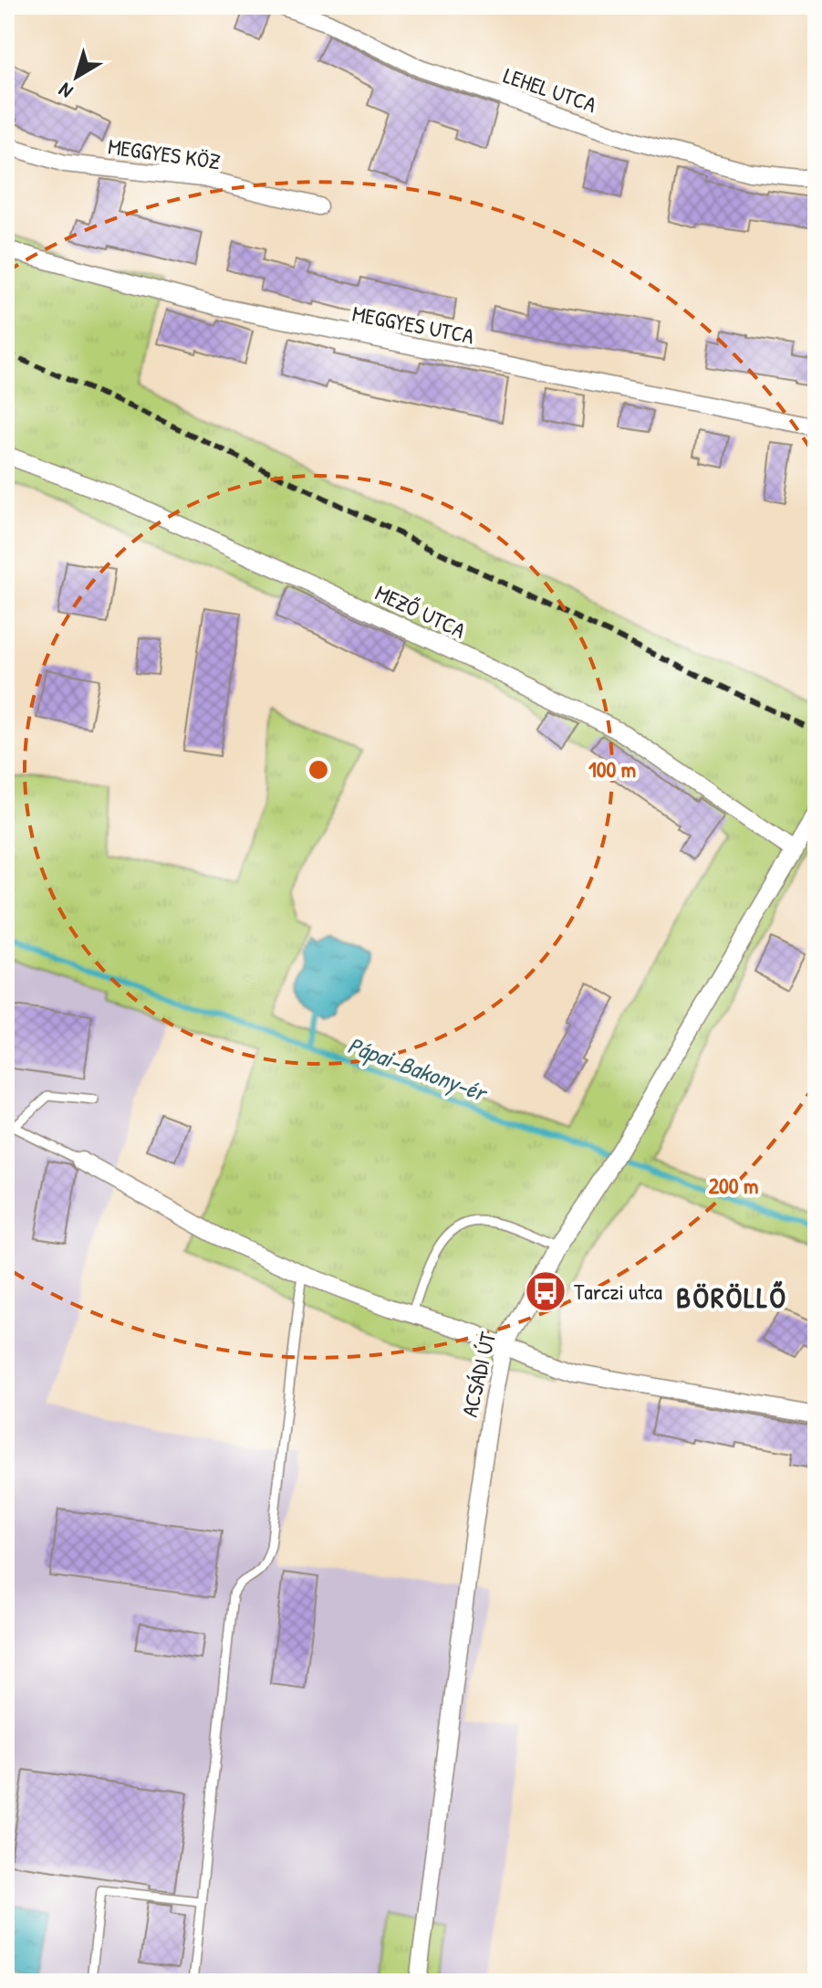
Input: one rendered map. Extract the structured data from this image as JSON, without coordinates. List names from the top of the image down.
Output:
{
  "streets": {
    "street": [
      "LEHEL UTCA",
      "MEGGYES KÖZ",
      "MEGGYES UTCA",
      "MEZŐ UTCA",
      "ACSÁDI ÚT"
    ]
  },
  "crossings": [
    ["MEZŐ UTCA", "ACSÁDI ÚT"]
  ],
  "districts": ["BÖRÖLLŐ"],
  "water": ["Pápai-Bakony-ér"],
  "places": {
    "bus stop": ["Tarczi utca"]
  },
  "north": "bottom left",
  "rings": ["100 m", "200 m"]
}
